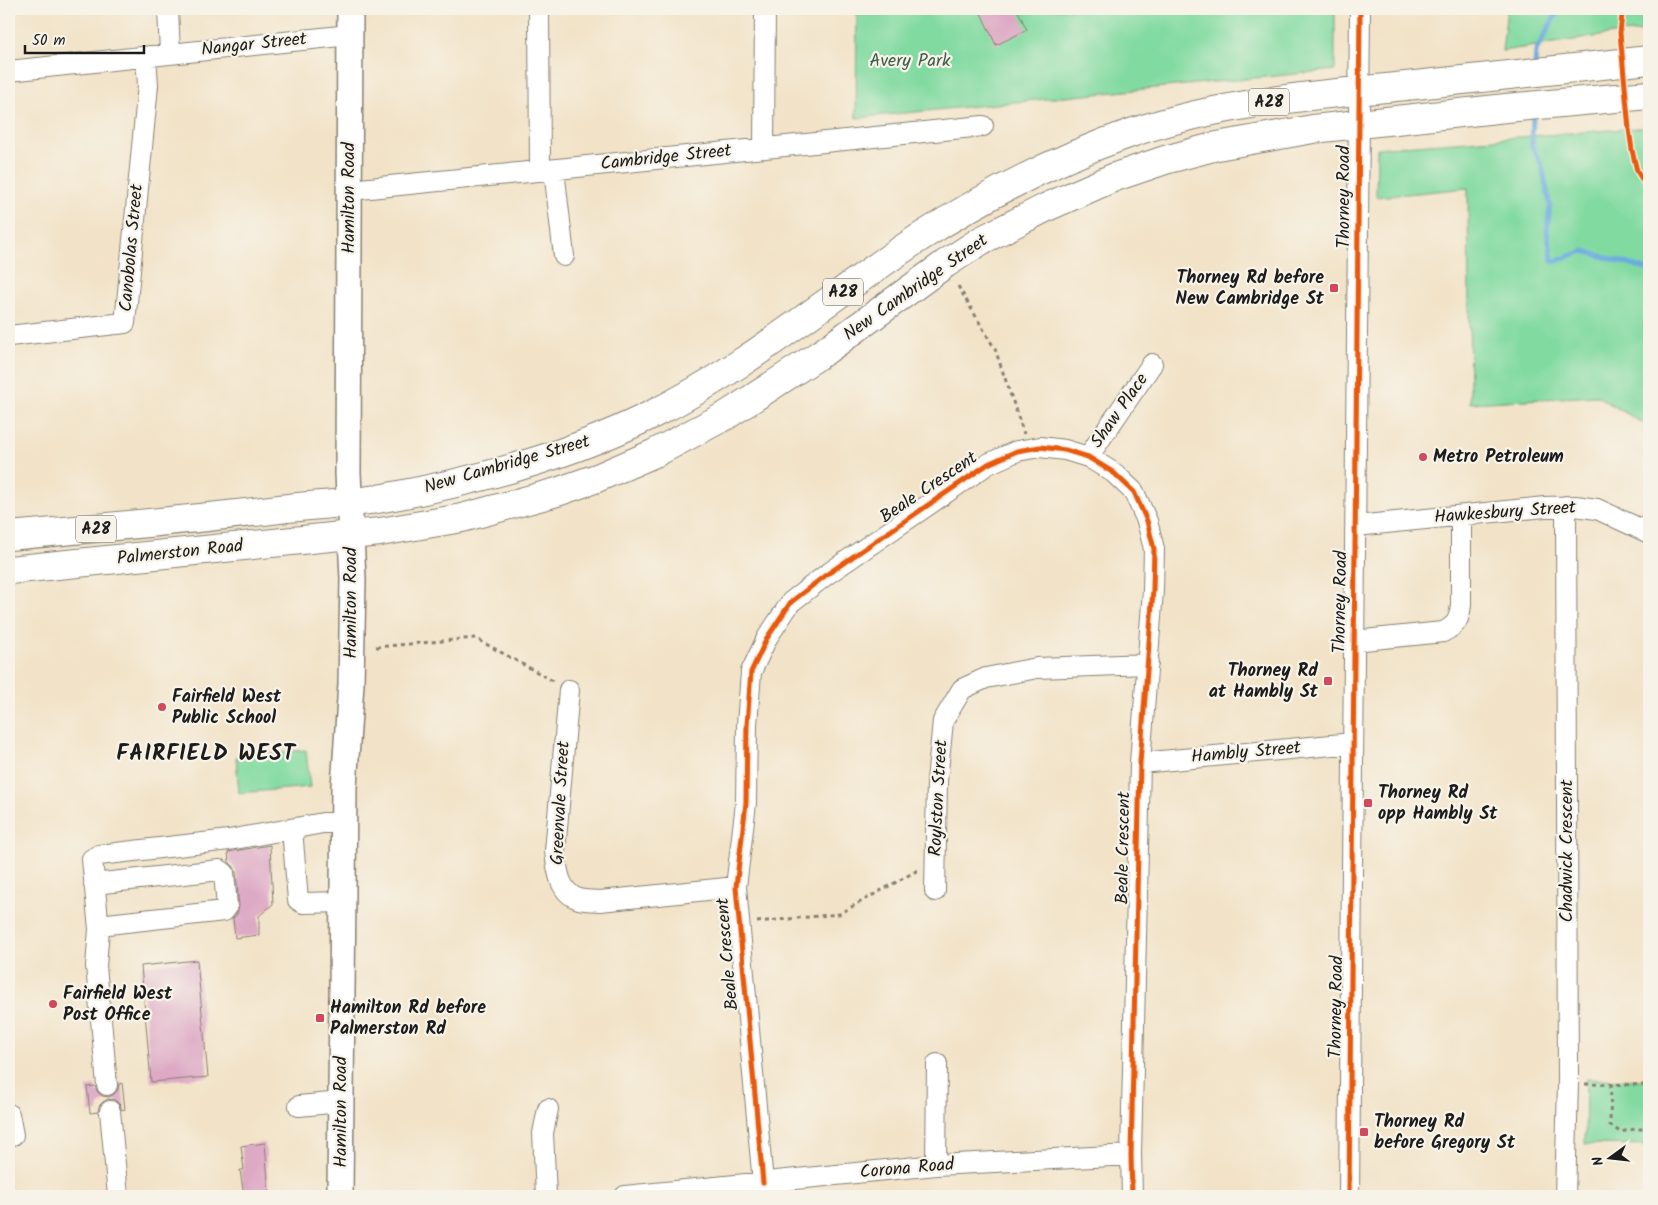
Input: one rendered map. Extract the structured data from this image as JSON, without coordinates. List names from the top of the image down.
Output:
{
  "streets": {
    "highway": ["A28", "New Cambridge Street", "Palmerston Road"],
    "main road": ["Hamilton Road"],
    "street": [
      "Nangar Street",
      "Cambridge Street",
      "Thorney Road",
      "Canobolas Street",
      "Shaw Place",
      "Beale Crescent",
      "Hawkesbury Street",
      "Hambly Street",
      "Roylston Street",
      "Greenvale Street",
      "Chadwick Crescent",
      "Corona Road"
    ]
  },
  "crossings": [
    ["Nangar Street", "Hamilton Road"],
    ["Nangar Street", "Canobolas Street"],
    ["Cambridge Street", "Hamilton Road"],
    ["Thorney Road", "New Cambridge Street"],
    ["Thorney Road", "Hawkesbury Street"],
    ["Thorney Road", "Hambly Street"],
    ["Hamilton Road", "New Cambridge Street"],
    ["Hamilton Road", "Palmerston Road"],
    ["New Cambridge Street", "Palmerston Road"],
    ["Shaw Place", "Beale Crescent"],
    ["Beale Crescent", "Hambly Street"],
    ["Beale Crescent", "Roylston Street"],
    ["Beale Crescent", "Greenvale Street"],
    ["Beale Crescent", "Corona Road"],
    ["Hawkesbury Street", "Chadwick Crescent"]
  ],
  "districts": ["FAIRFIELD WEST"],
  "parks": ["Avery Park"],
  "places": {
    "transit": [
      "Thorney Rd before New Cambridge St",
      "Thorney Rd at Hambly St",
      "Thorney Rd opp Hambly St",
      "Hamilton Rd before Palmerston Rd",
      "Thorney Rd before Gregory St"
    ],
    "other": ["Metro Petroleum", "Fairfield West Public School", "Fairfield West Post Office"]
  },
  "scale_bar": "50 m",
  "north": "left"
}
